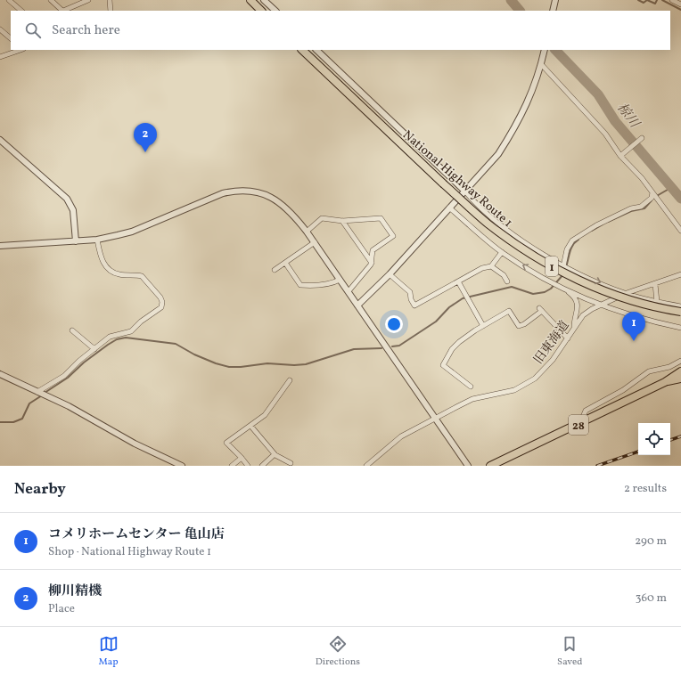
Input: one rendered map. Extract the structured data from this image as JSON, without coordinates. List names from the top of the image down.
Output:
{
  "streets": {
    "main road": ["National Highway Route 1", "1", "28"],
    "street": ["旧東海道"]
  },
  "water": ["椋川"],
  "page": {
    "search": "Search here",
    "pins": ["2", "1"],
    "heading": ["Nearby", "2 results"],
    "list": [
      {
        "mark": "1",
        "name": "コメリホームセンター 亀山店",
        "note": "Shop · National Highway Route 1",
        "value": "290 m"
      },
      {
        "mark": "2",
        "name": "柳川精機",
        "note": "Place",
        "value": "360 m"
      }
    ],
    "nav": ["Map", "Directions", "Saved"]
  }
}
